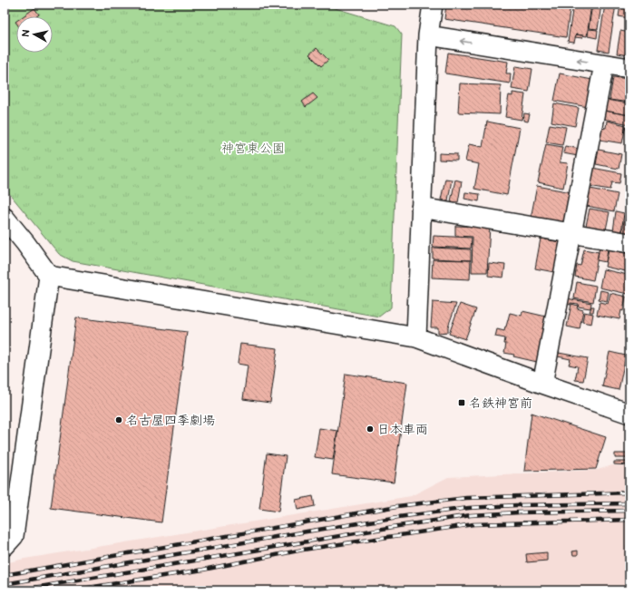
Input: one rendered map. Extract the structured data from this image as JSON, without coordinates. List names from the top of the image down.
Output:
{
  "parks": ["神宮東公園"],
  "places": {
    "transit": ["名鉄神宮前"],
    "other": ["名古屋四季劇場", "日本車両"]
  },
  "north": "left"
}
